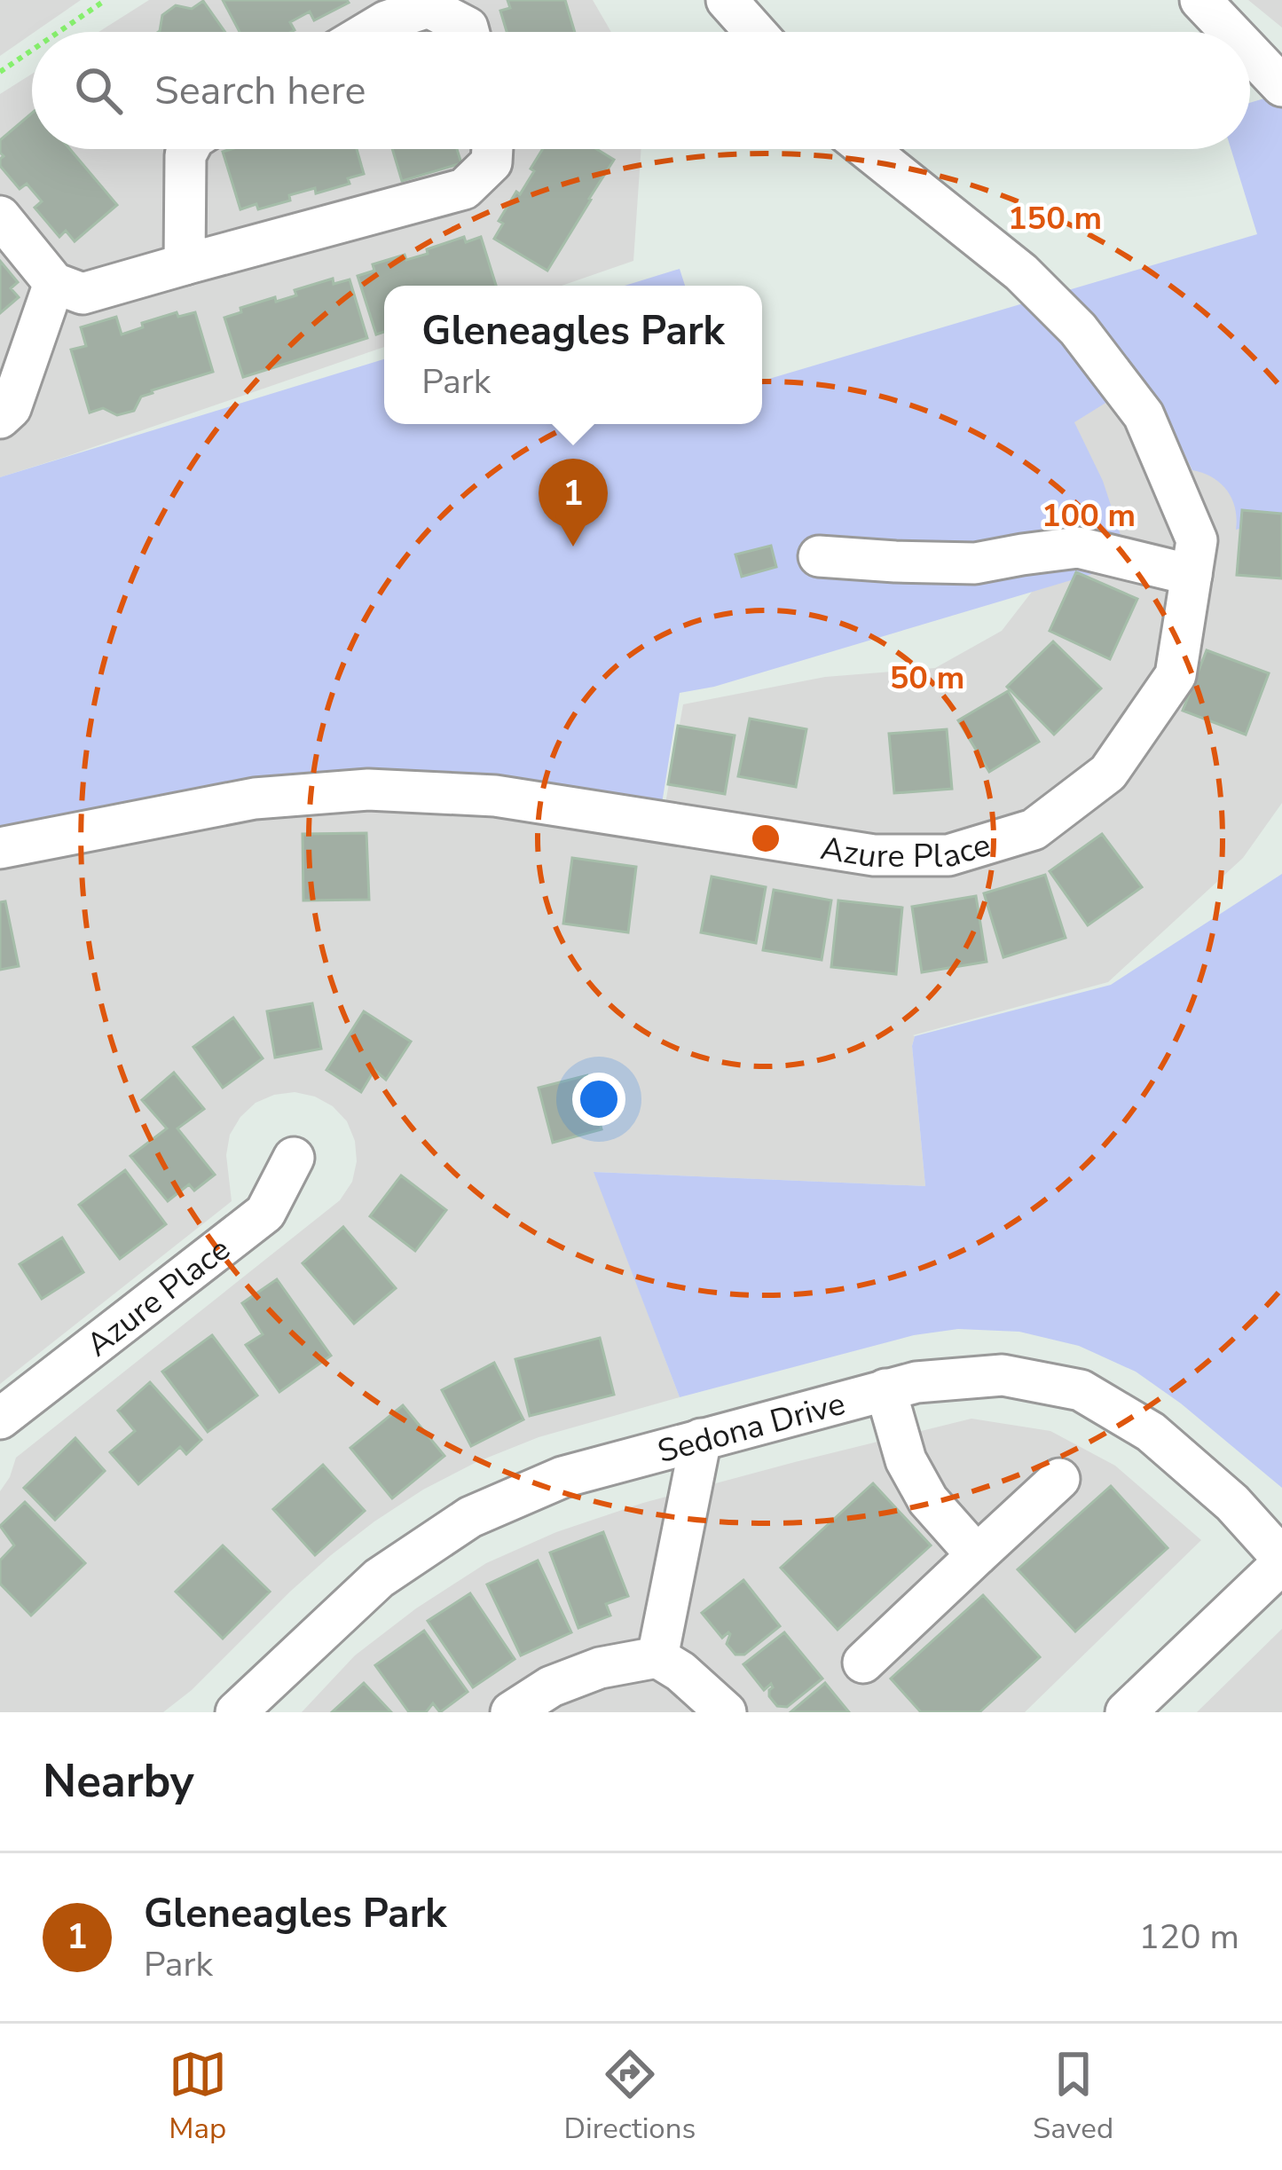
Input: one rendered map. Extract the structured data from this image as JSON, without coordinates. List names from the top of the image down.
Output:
{
  "streets": {
    "street": ["Azure Place", "Sedona Drive"]
  },
  "page": {
    "search": "Search here",
    "popup": ["Gleneagles Park", "Park"],
    "pins": "1",
    "heading": "Nearby",
    "list": [
      {
        "mark": "1",
        "name": "Gleneagles Park",
        "note": "Park",
        "value": "120 m"
      }
    ],
    "nav": ["Map", "Directions", "Saved"]
  },
  "rings": ["150 m", "100 m", "50 m"]
}
